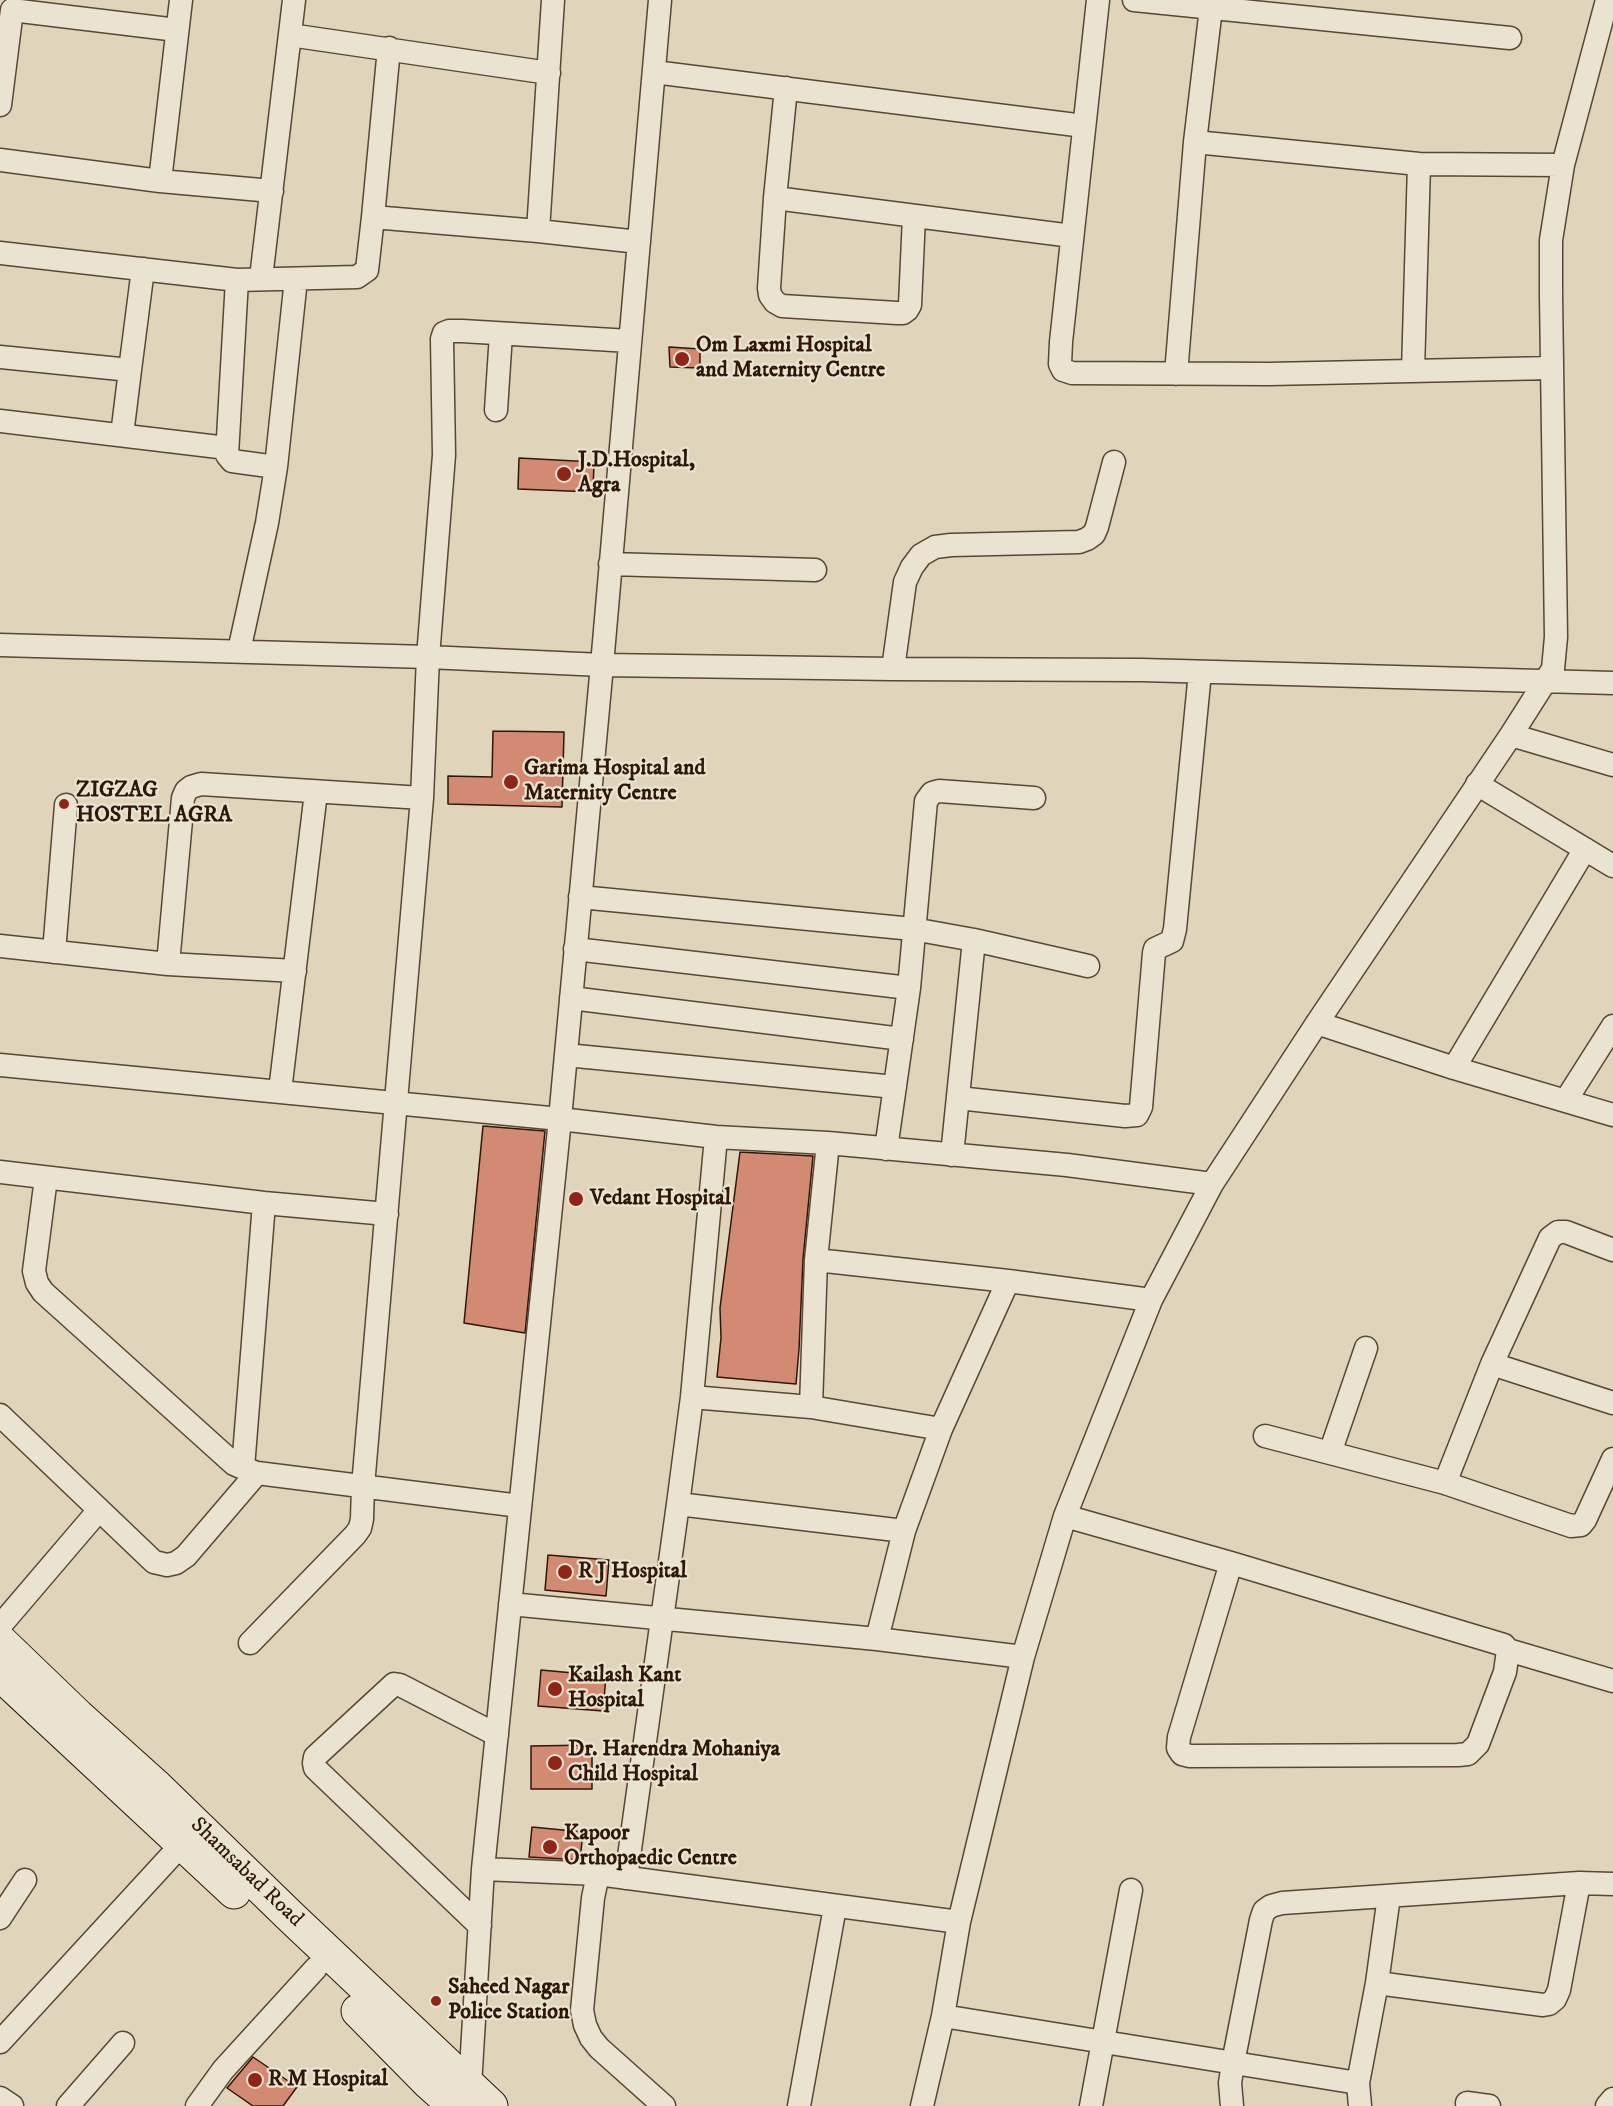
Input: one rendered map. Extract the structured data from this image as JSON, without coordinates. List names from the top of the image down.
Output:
{
  "streets": {
    "main road": ["Shamsabad Road"]
  },
  "places": [
    "Om Laxmi Hospital and Maternity Centre",
    "J.D.Hospital, Agra",
    "Garima Hospital and Maternity Centre",
    "ZIGZAG HOSTEL AGRA",
    "Vedant Hospital",
    "R J Hospital",
    "Kailash Kant Hospital",
    "Dr. Harendra Mohaniya Child Hospital",
    "Kapoor Orthopaedic Centre",
    "Saheed Nagar Police Station",
    "R M Hospital"
  ]
}
